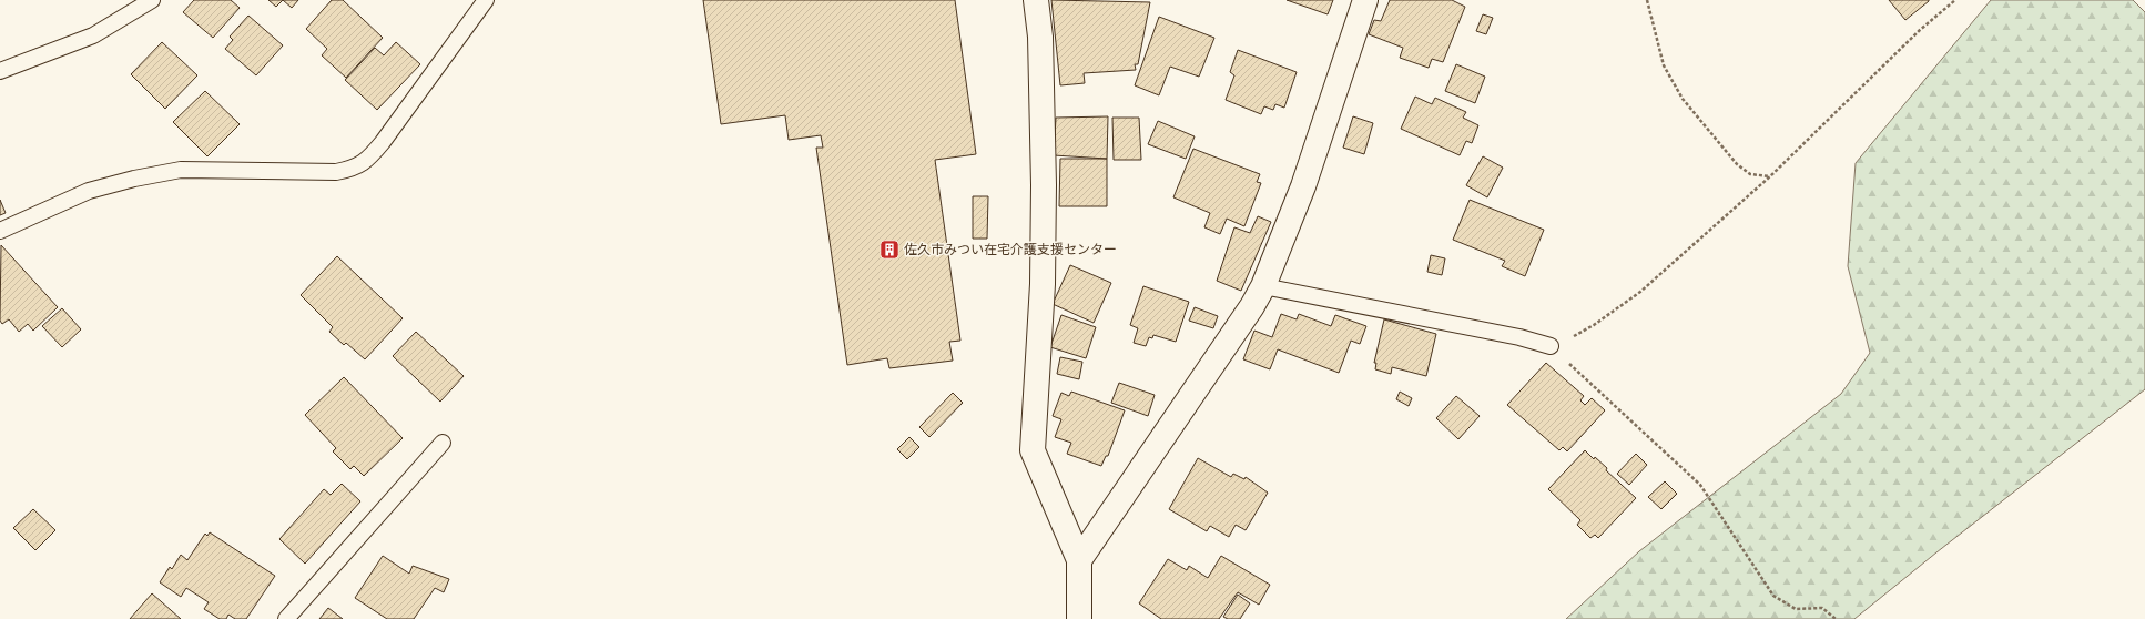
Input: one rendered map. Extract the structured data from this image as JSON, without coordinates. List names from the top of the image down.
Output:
{
  "places": {
    "building": ["佐久市みつい在宅介護支援センター"]
  }
}
